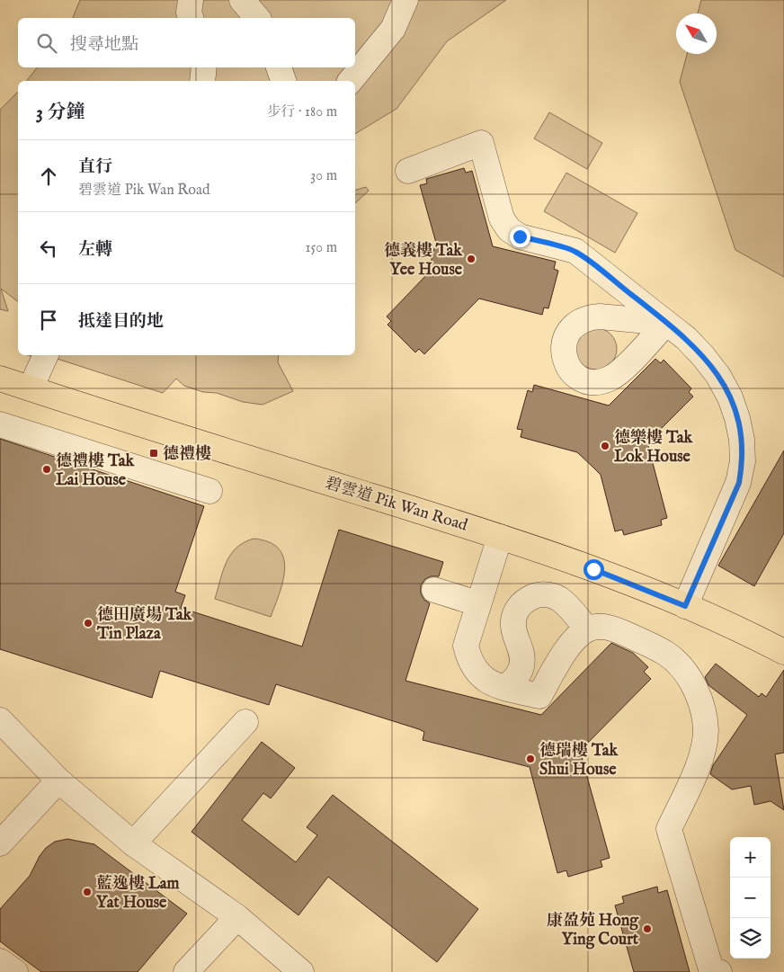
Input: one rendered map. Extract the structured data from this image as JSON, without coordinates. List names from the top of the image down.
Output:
{
  "streets": {
    "main road": ["碧雲道 Pik Wan Road"]
  },
  "places": {
    "other": [
      "德義樓 Tak Yee House",
      "德樂樓 Tak Lok House",
      "德禮樓 Tak Lai House",
      "德田廣場 Tak Tin Plaza",
      "德瑞樓 Tak Shui House",
      "藍逸樓 Lam Yat House",
      "康盈苑 Hong Ying Court"
    ],
    "transit": ["德禮樓"]
  },
  "north": "top left",
  "page": {
    "search": "搜尋地點",
    "heading": ["3 分鐘", "步行 · 180 m"],
    "list": [
      ["直行", "碧雲道 Pik Wan Road", "30 m"],
      ["左轉", "150 m"],
      "抵達目的地"
    ],
    "map_buttons": ["+", "−"]
  }
}
